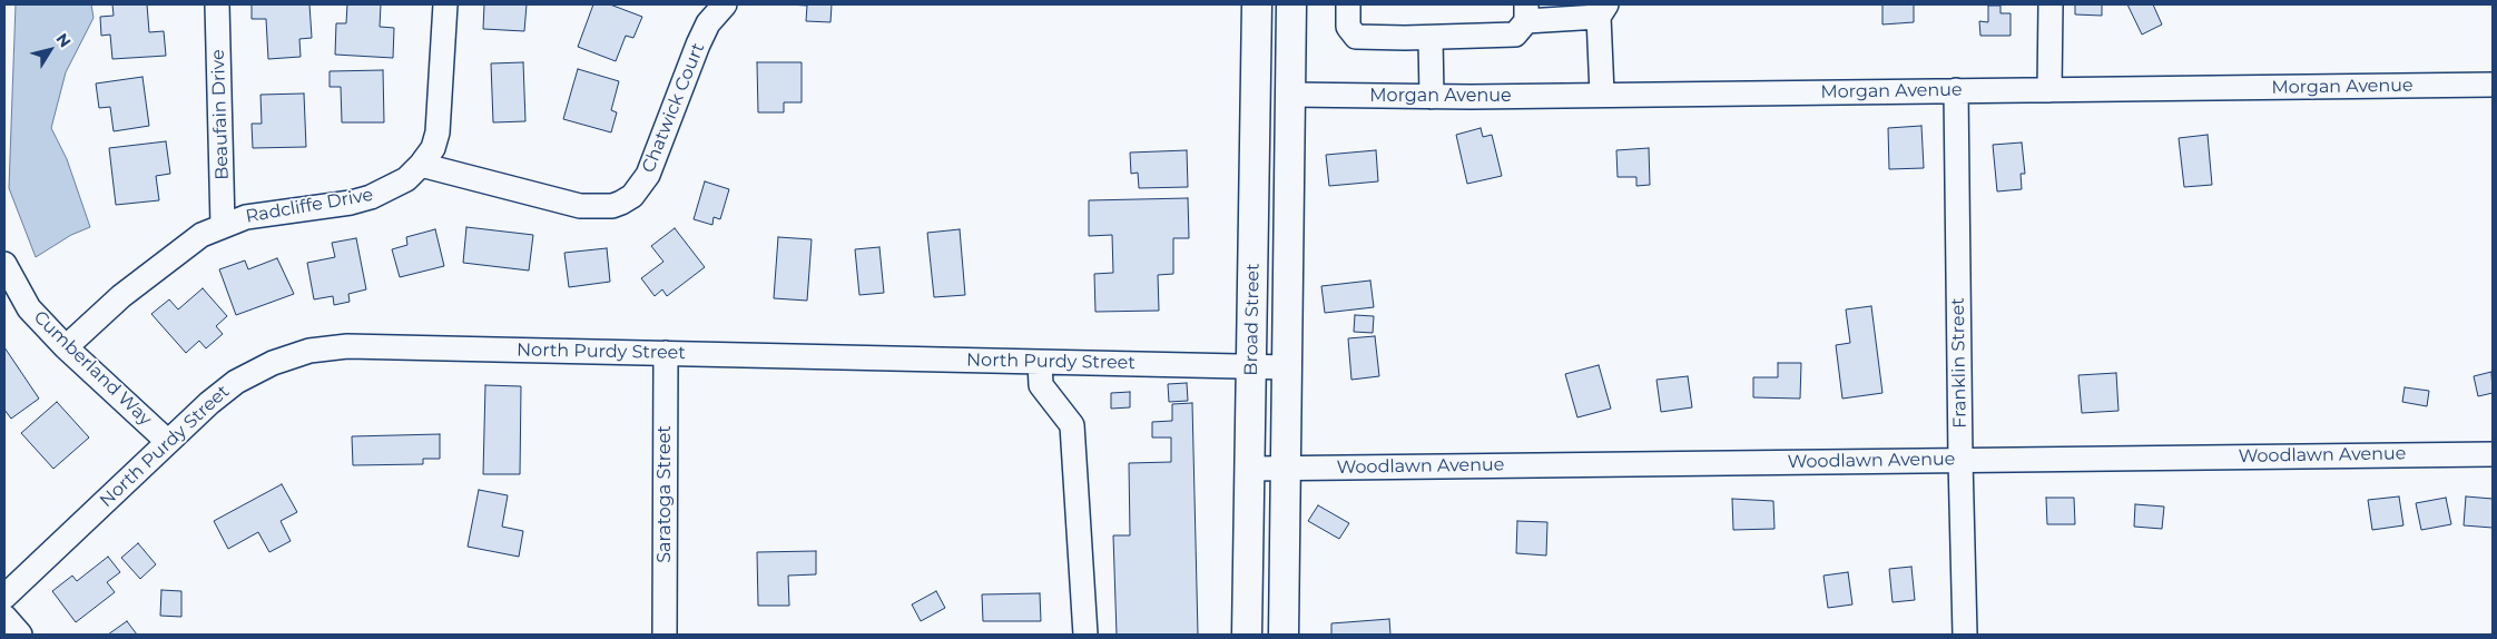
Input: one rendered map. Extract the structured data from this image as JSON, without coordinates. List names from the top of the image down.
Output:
{
  "streets": {
    "main road": ["Broad Street"],
    "street": [
      "Morgan Avenue",
      "Chatwick Court",
      "Beaufain Drive",
      "Radcliffe Drive",
      "North Purdy Street",
      "Franklin Street",
      "Cumberland Way",
      "Woodlawn Avenue",
      "Saratoga Street"
    ]
  },
  "crossings": [
    ["Morgan Avenue", "Broad Street"],
    ["Morgan Avenue", "Franklin Street"],
    ["Chatwick Court", "Radcliffe Drive"],
    ["Beaufain Drive", "Radcliffe Drive"],
    ["Radcliffe Drive", "Cumberland Way"],
    ["Broad Street", "North Purdy Street"],
    ["Broad Street", "Woodlawn Avenue"],
    ["North Purdy Street", "Cumberland Way"],
    ["North Purdy Street", "Saratoga Street"],
    ["Franklin Street", "Woodlawn Avenue"]
  ],
  "north": "top right"
}
